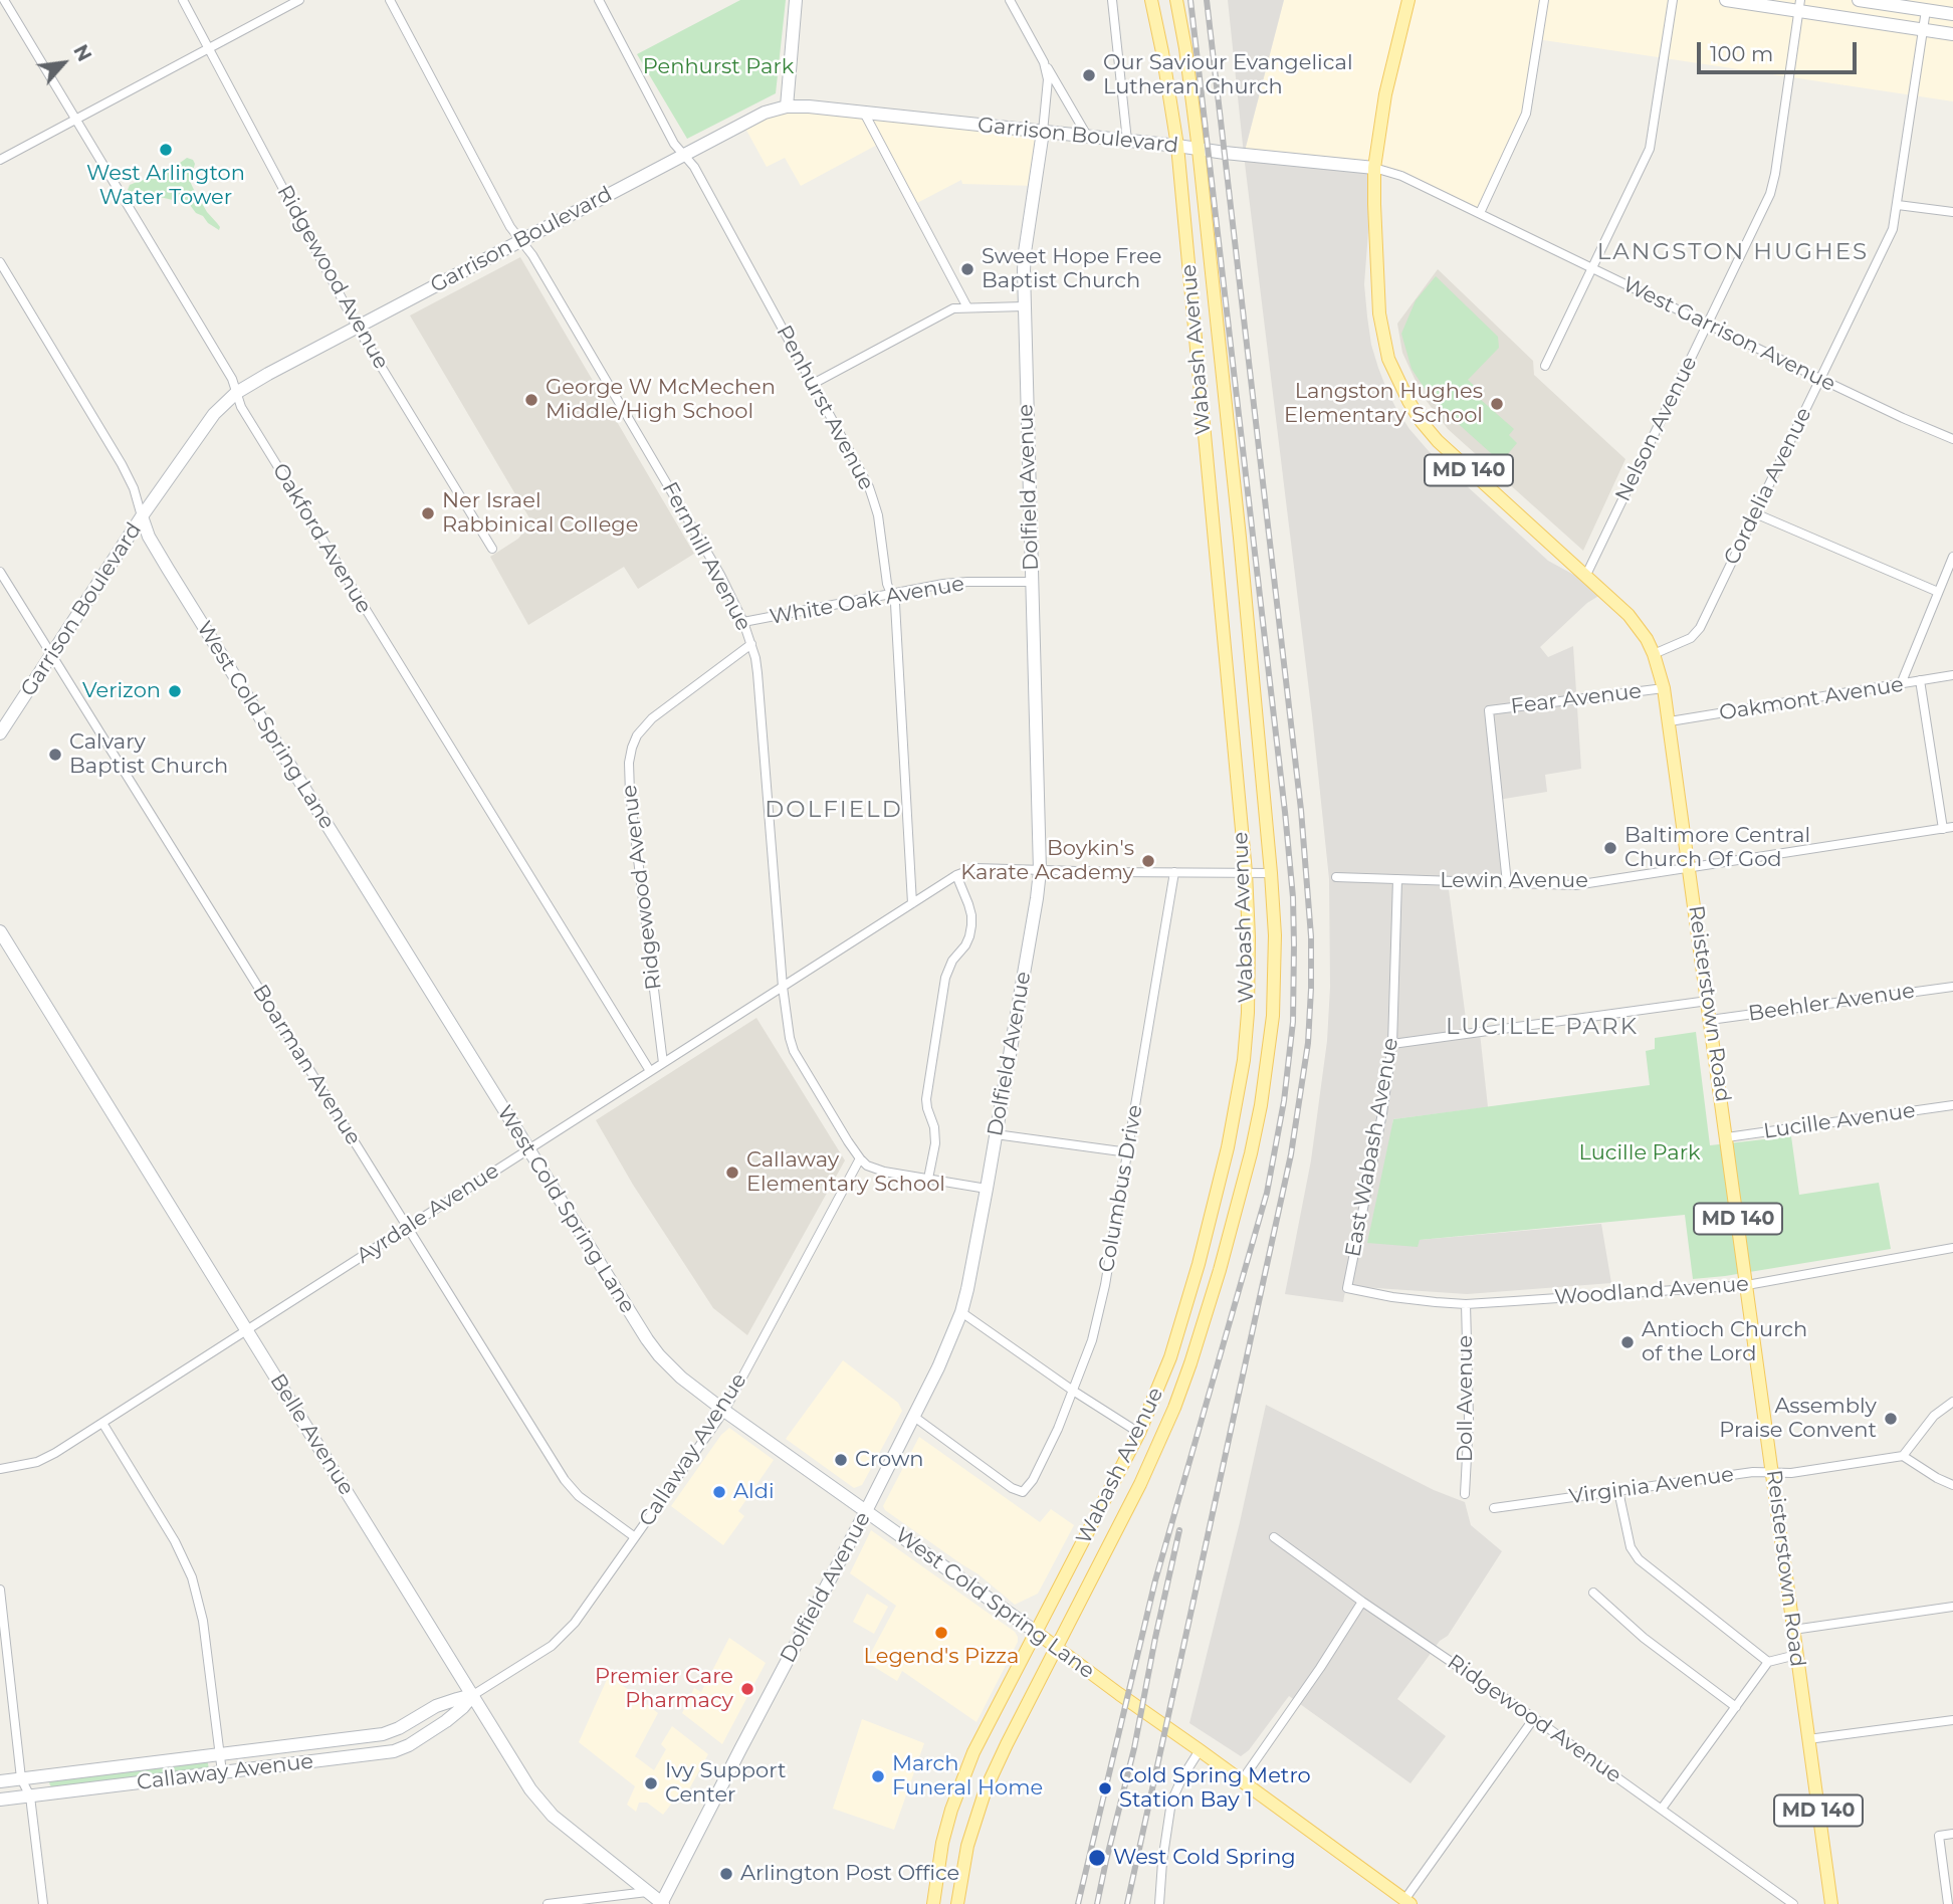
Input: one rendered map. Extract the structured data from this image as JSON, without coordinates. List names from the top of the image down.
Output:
{
  "streets": {
    "main road": [
      "Wabash Avenue",
      "MD 140",
      "West Cold Spring Lane",
      "Reisterstown Road"
    ],
    "street": [
      "Garrison Boulevard",
      "Ridgewood Avenue",
      "West Garrison Avenue",
      "Penhurst Avenue",
      "Nelson Avenue",
      "Cordelia Avenue",
      "Dolfield Avenue",
      "Oakford Avenue",
      "Fernhill Avenue",
      "White Oak Avenue",
      "Fear Avenue",
      "Oakmont Avenue",
      "Lewin Avenue",
      "Beehler Avenue",
      "Boarman Avenue",
      "Lucille Avenue",
      "East Wabash Avenue",
      "Columbus Drive",
      "Ayrdale Avenue",
      "Woodland Avenue",
      "Doll Avenue",
      "Belle Avenue",
      "Callaway Avenue",
      "Virginia Avenue"
    ]
  },
  "crossings": [
    ["Garrison Boulevard", "Ridgewood Avenue"],
    ["Garrison Boulevard", "West Garrison Avenue"],
    ["Garrison Boulevard", "Wabash Avenue"],
    ["Garrison Boulevard", "Penhurst Avenue"],
    ["Garrison Boulevard", "Dolfield Avenue"],
    ["Garrison Boulevard", "Oakford Avenue"],
    ["Garrison Boulevard", "Fernhill Avenue"],
    ["Garrison Boulevard", "West Cold Spring Lane"],
    ["Garrison Boulevard", "Boarman Avenue"],
    ["Ridgewood Avenue", "White Oak Avenue"],
    ["Ridgewood Avenue", "Ayrdale Avenue"],
    ["West Garrison Avenue", "Nelson Avenue"],
    ["West Garrison Avenue", "Cordelia Avenue"],
    ["West Garrison Avenue", "Reisterstown Road"],
    ["Wabash Avenue", "West Cold Spring Lane"],
    ["Penhurst Avenue", "White Oak Avenue"],
    ["Penhurst Avenue", "Ayrdale Avenue"],
    ["Nelson Avenue", "Reisterstown Road"],
    ["Cordelia Avenue", "Reisterstown Road"],
    ["Dolfield Avenue", "White Oak Avenue"],
    ["Dolfield Avenue", "West Cold Spring Lane"],
    ["Dolfield Avenue", "Columbus Drive"],
    ["Dolfield Avenue", "Ayrdale Avenue"],
    ["Dolfield Avenue", "Belle Avenue"],
    ["Oakford Avenue", "Ayrdale Avenue"],
    ["Fernhill Avenue", "White Oak Avenue"],
    ["Fernhill Avenue", "Ayrdale Avenue"],
    ["Fernhill Avenue", "Callaway Avenue"],
    ["Fear Avenue", "Lewin Avenue"],
    ["Fear Avenue", "Reisterstown Road"],
    ["Oakmont Avenue", "Reisterstown Road"],
    ["West Cold Spring Lane", "Ayrdale Avenue"],
    ["West Cold Spring Lane", "Callaway Avenue"],
    ["Lewin Avenue", "Reisterstown Road"],
    ["Lewin Avenue", "East Wabash Avenue"],
    ["Beehler Avenue", "Reisterstown Road"],
    ["Reisterstown Road", "Lucille Avenue"],
    ["Reisterstown Road", "Woodland Avenue"],
    ["Reisterstown Road", "Virginia Avenue"],
    ["Boarman Avenue", "Ayrdale Avenue"],
    ["Boarman Avenue", "Callaway Avenue"],
    ["East Wabash Avenue", "Woodland Avenue"],
    ["Ayrdale Avenue", "Belle Avenue"],
    ["Woodland Avenue", "Doll Avenue"],
    ["Belle Avenue", "Callaway Avenue"]
  ],
  "districts": ["LANGSTON HUGHES", "DOLFIELD", "LUCILLE PARK"],
  "parks": ["Penhurst Park", "Lucille Park"],
  "places": [
    "Our Saviour Evangelical Lutheran Church",
    "West Arlington Water Tower",
    "Sweet Hope Free Baptist Church",
    "George W McMechen Middle/High School",
    "Langston Hughes Elementary School",
    "Ner Israel Rabbinical College",
    "Verizon",
    "Calvary Baptist Church",
    "Baltimore Central Church Of God",
    "Boykin's Karate Academy",
    "Callaway Elementary School",
    "Antioch Church of the Lord",
    "Assembly Praise Convent",
    "Crown",
    "Aldi",
    "Legend's Pizza",
    "Premier Care Pharmacy",
    "March Funeral Home",
    "Ivy Support Center",
    "Cold Spring Metro Station Bay 1",
    "West Cold Spring",
    "Arlington Post Office"
  ],
  "scale_bar": "100 m",
  "north": "top right"
}
